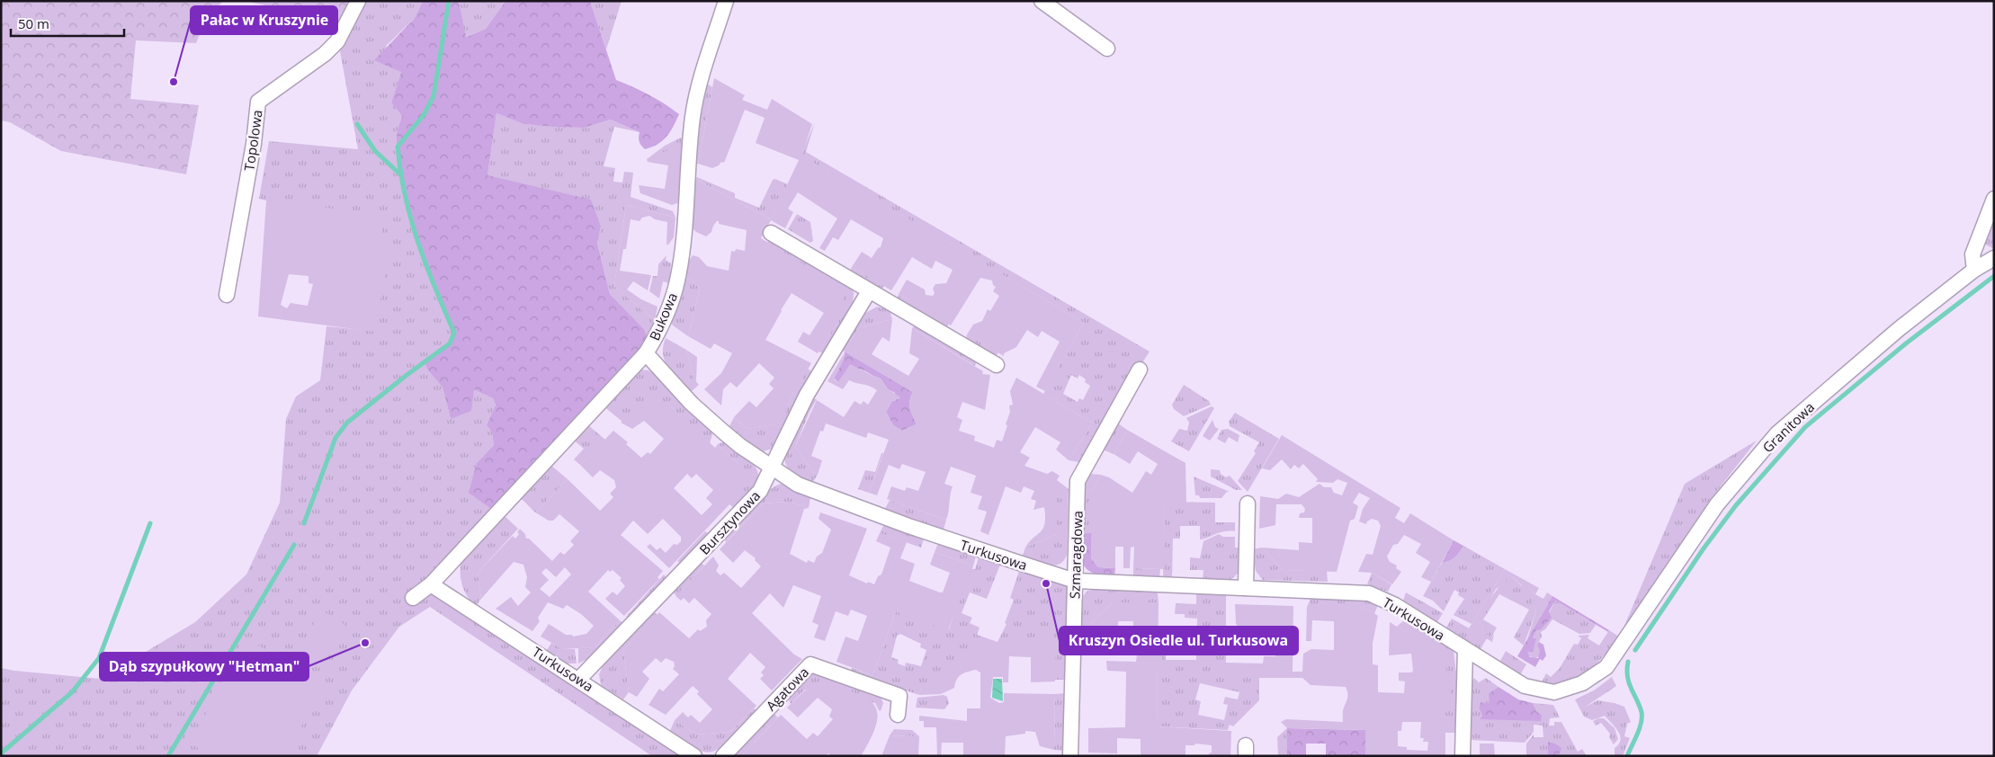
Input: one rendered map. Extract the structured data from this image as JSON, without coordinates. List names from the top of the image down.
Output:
{
  "streets": {
    "street": [
      "Topolowa",
      "Bukowa",
      "Granitowa",
      "Bursztynowa",
      "Turkusowa",
      "Szmaragdowa",
      "Agatowa"
    ]
  },
  "crossings": [
    ["Bukowa", "Turkusowa"],
    ["Granitowa", "Turkusowa"],
    ["Bursztynowa", "Turkusowa"],
    ["Turkusowa", "Szmaragdowa"]
  ],
  "places": ["Pałac w Kruszynie", "Kruszyn Osiedle ul. Turkusowa", "Dąb szypułkowy \"Hetman\""],
  "scale_bar": "50 m"
}
